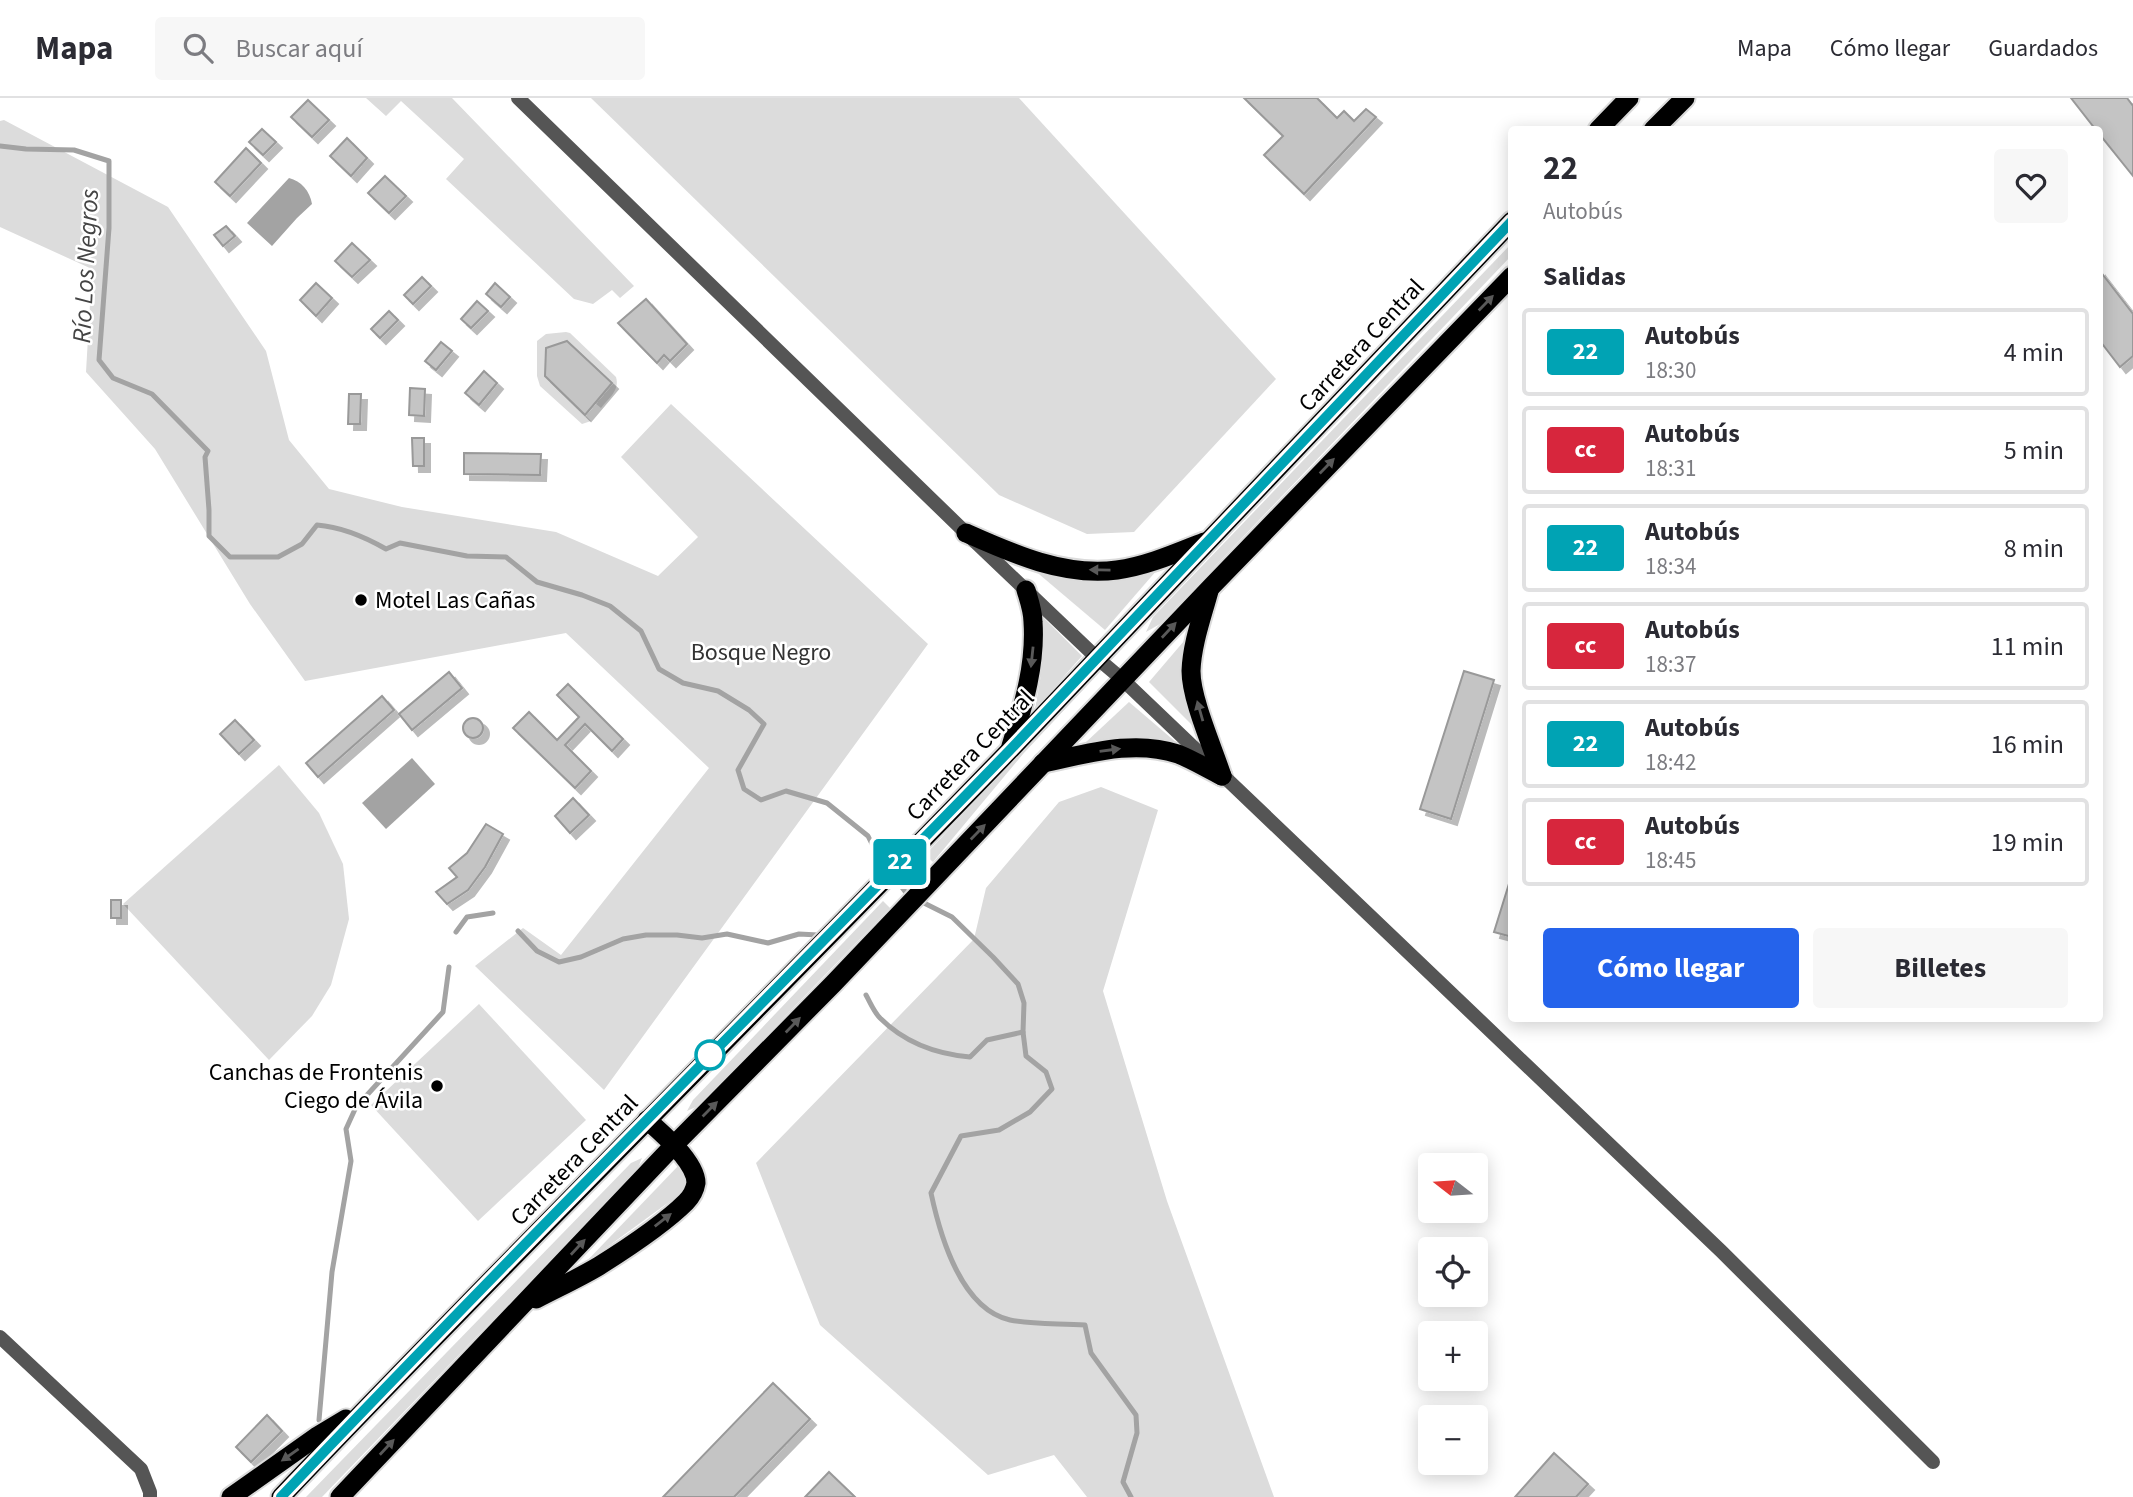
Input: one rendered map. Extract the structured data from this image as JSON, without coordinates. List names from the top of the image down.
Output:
{
  "streets": {
    "highway": ["Carretera Central"]
  },
  "water": ["Río Los Negros"],
  "parks": ["Bosque Negro"],
  "places": ["Motel Las Cañas", "Canchas de Frontenis Ciego de Ávila"],
  "lines": ["bus line 22"],
  "north": "left",
  "page": {
    "header": "Mapa",
    "search": "Buscar aquí",
    "nav": ["Mapa", "Cómo llegar", "Guardados"],
    "on_map": "22",
    "heading": [
      ["22", "Autobús"],
      "Salidas"
    ],
    "list": [
      {
        "mark": "22",
        "name": "Autobús",
        "note": "18:30",
        "value": "4 min"
      },
      {
        "mark": "cc",
        "name": "Autobús",
        "note": "18:31",
        "value": "5 min"
      },
      {
        "mark": "22",
        "name": "Autobús",
        "note": "18:34",
        "value": "8 min"
      },
      {
        "mark": "cc",
        "name": "Autobús",
        "note": "18:37",
        "value": "11 min"
      },
      {
        "mark": "22",
        "name": "Autobús",
        "note": "18:42",
        "value": "16 min"
      },
      {
        "mark": "cc",
        "name": "Autobús",
        "note": "18:45",
        "value": "19 min"
      }
    ],
    "buttons": ["Cómo llegar", "Billetes"],
    "map_buttons": ["+", "−"]
  }
}
